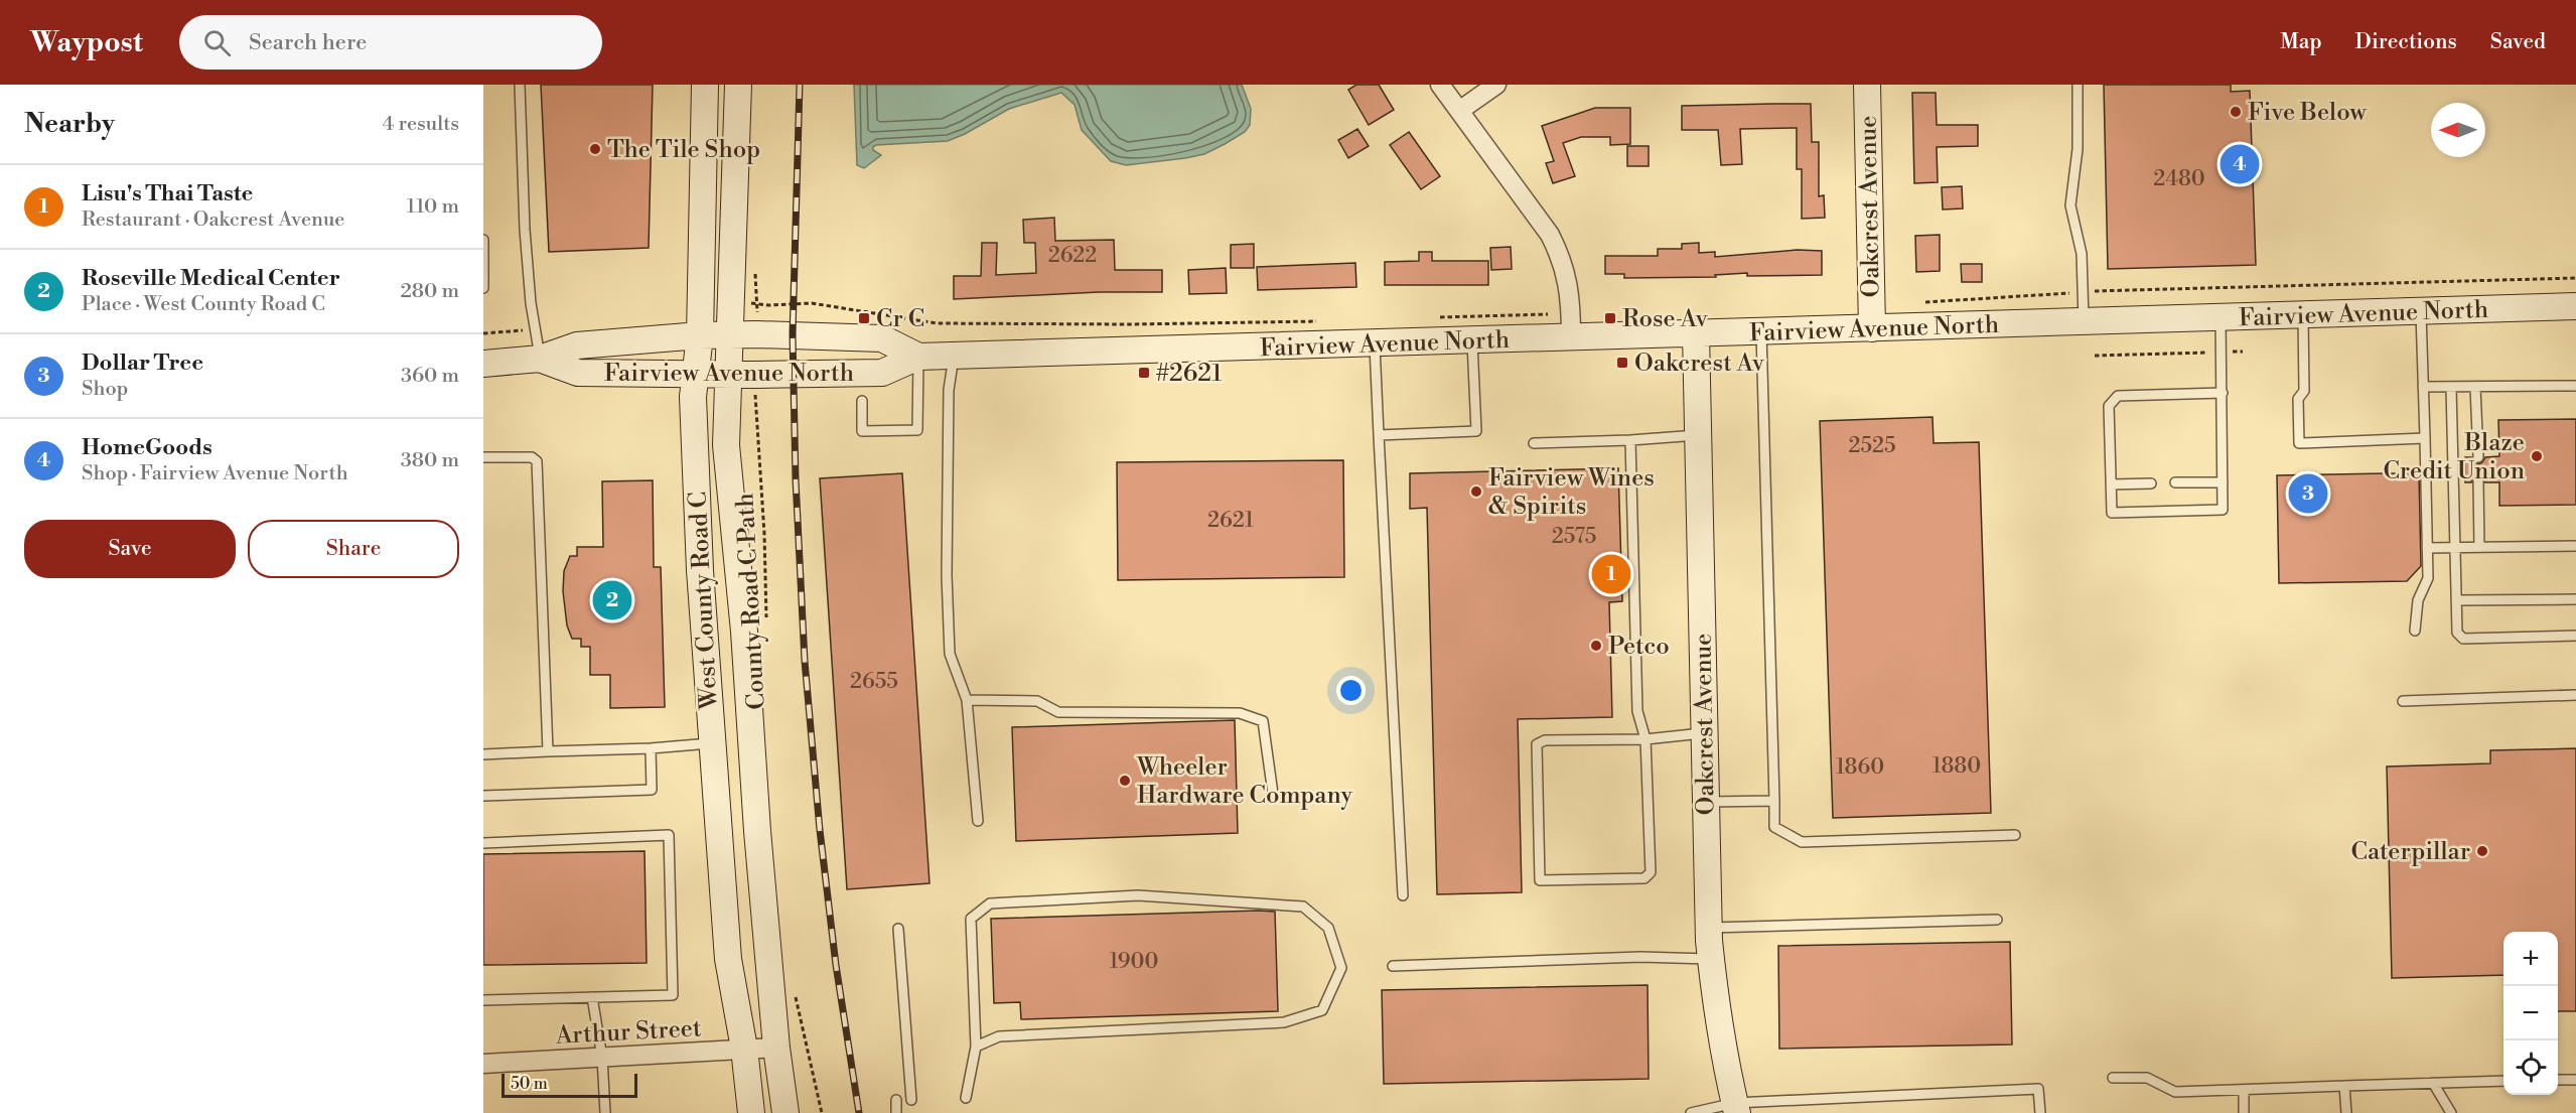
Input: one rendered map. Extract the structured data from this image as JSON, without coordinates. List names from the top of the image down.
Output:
{
  "streets": {
    "street": [
      "Oakcrest Avenue",
      "Fairview Avenue North",
      "West County Road C",
      "Arthur Street"
    ],
    "path": ["County Road C Path"]
  },
  "crossings": [
    ["Oakcrest Avenue", "Fairview Avenue North"],
    ["Fairview Avenue North", "West County Road C"],
    ["Fairview Avenue North", "County Road C Path"],
    ["West County Road C", "Arthur Street"]
  ],
  "places": {
    "other": [
      "Five Below",
      "The Tile Shop",
      "Blaze Credit Union",
      "Fairview Wines & Spirits",
      "Petco",
      "Wheeler Hardware Company",
      "Caterpillar"
    ],
    "transit": [
      "Cr C",
      "Rose Av",
      "Oakcrest Av",
      "#2621"
    ]
  },
  "house_numbers": [
    "2480",
    "2622",
    "2525",
    "2621",
    "2575",
    "2655",
    "1880",
    "1860",
    "1900"
  ],
  "scale_bar": "50 m",
  "north": "left",
  "page": {
    "header": "Waypost",
    "search": "Search here",
    "nav": ["Map", "Directions", "Saved"],
    "heading": ["Nearby", "4 results"],
    "pins": [
      "4",
      "3",
      "1",
      "2"
    ],
    "list": [
      {
        "mark": "1",
        "name": "Lisu's Thai Taste",
        "note": "Restaurant · Oakcrest Avenue",
        "value": "110 m"
      },
      {
        "mark": "2",
        "name": "Roseville Medical Center",
        "note": "Place · West County Road C",
        "value": "280 m"
      },
      {
        "mark": "3",
        "name": "Dollar Tree",
        "note": "Shop",
        "value": "360 m"
      },
      {
        "mark": "4",
        "name": "HomeGoods",
        "note": "Shop · Fairview Avenue North",
        "value": "380 m"
      }
    ],
    "buttons": ["Save", "Share"],
    "map_buttons": ["+", "−"],
    "scale": "50 m"
  }
}
